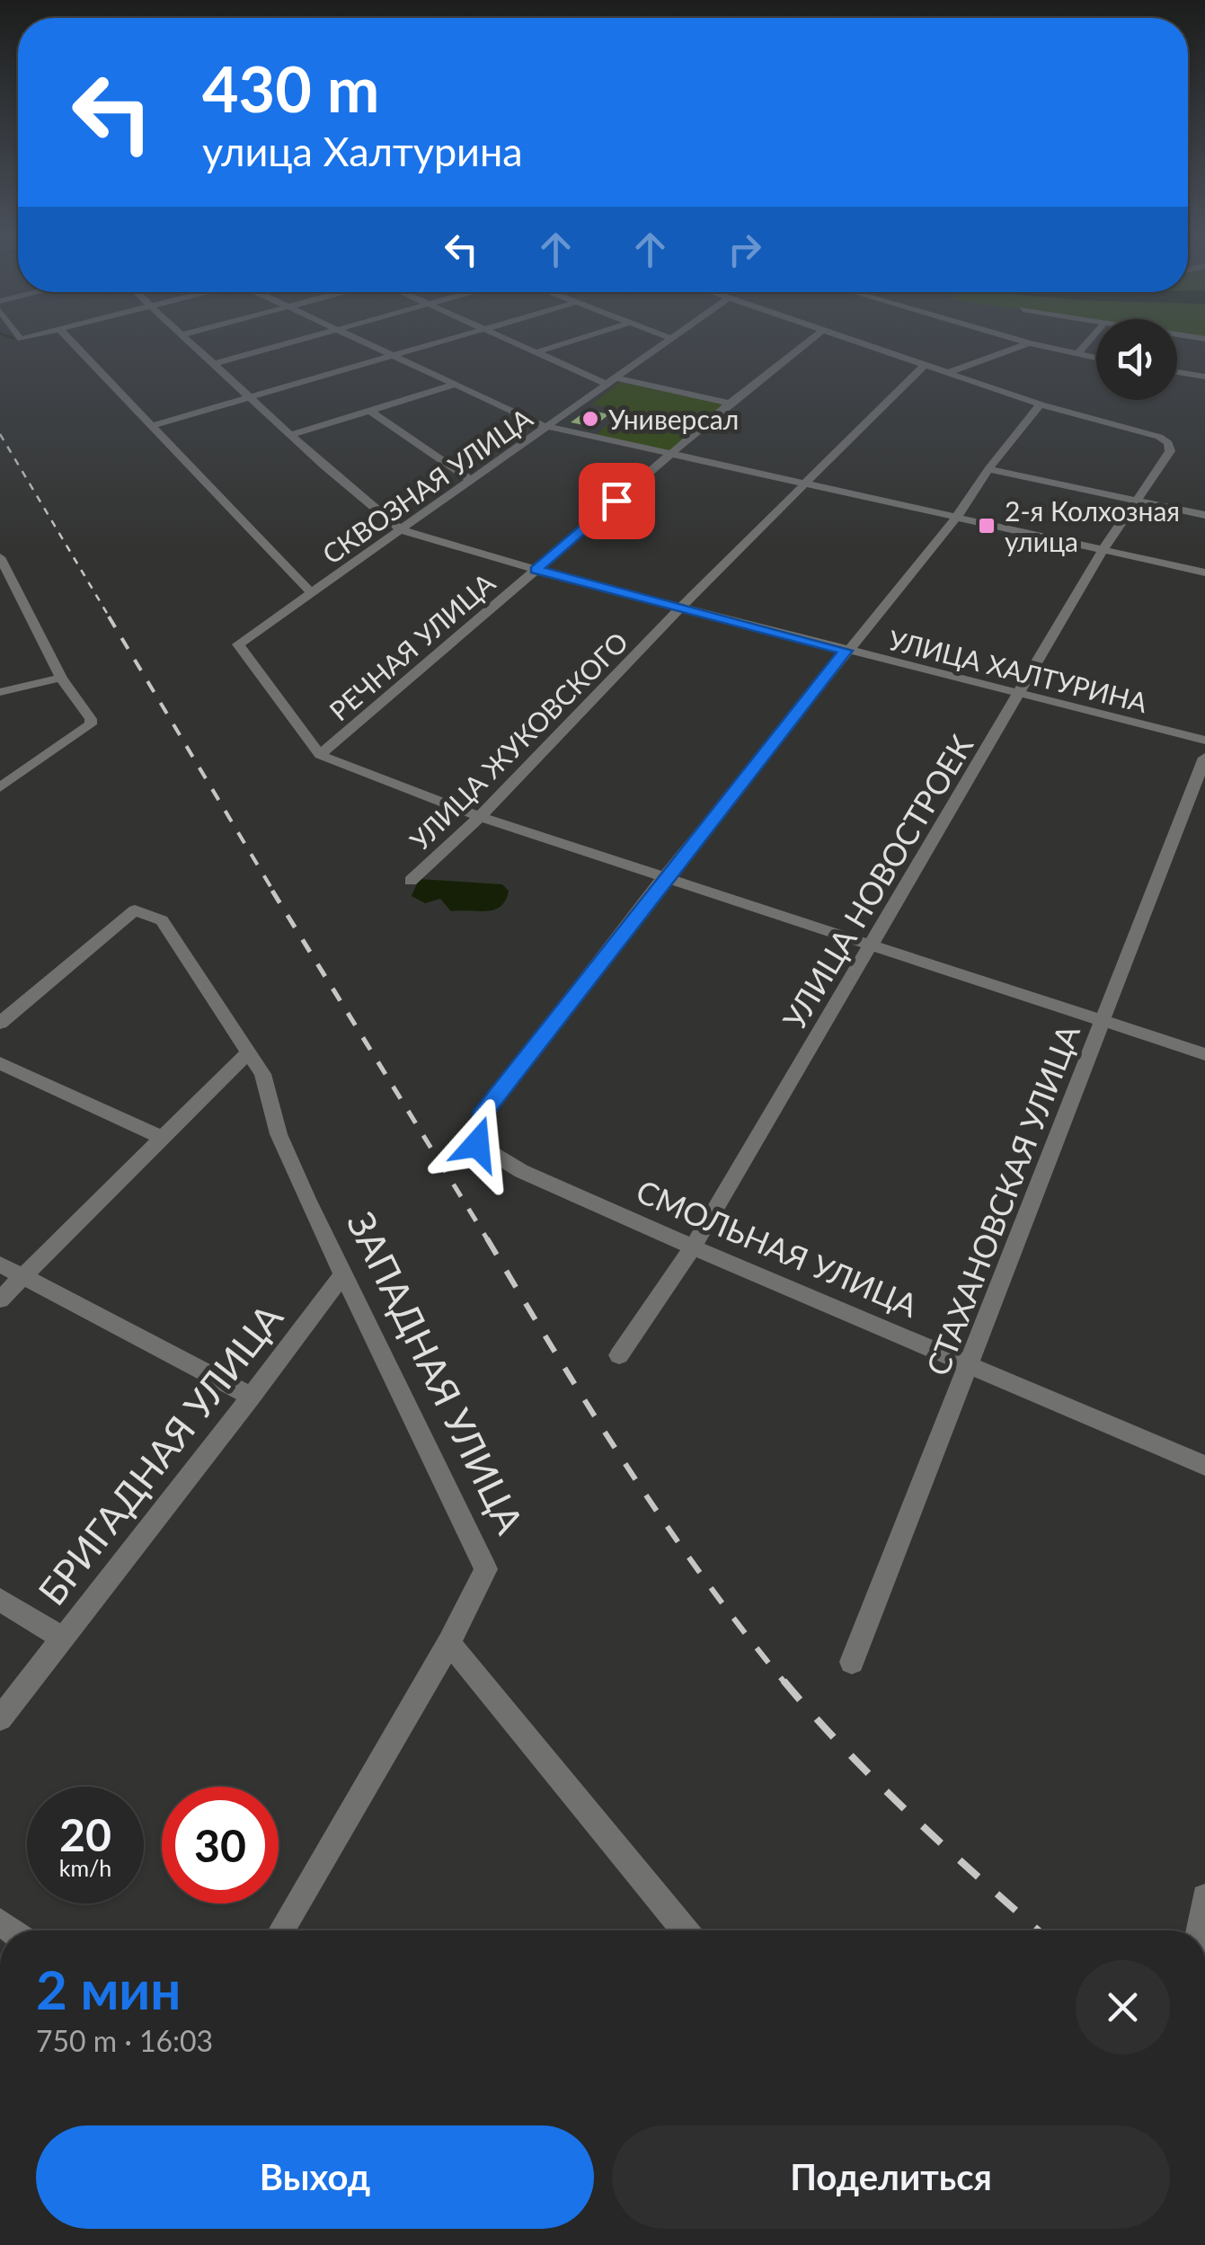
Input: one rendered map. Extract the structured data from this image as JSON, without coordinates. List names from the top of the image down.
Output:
{
  "streets": {
    "street": [
      "СКВОЗНАЯ УЛИЦА",
      "РЕЧНАЯ УЛИЦА",
      "УЛИЦА ХАЛТУРИНА",
      "УЛИЦА ЖУКОВСКОГО",
      "УЛИЦА НОВОСТРОЕК",
      "СТАХАНОВСКАЯ УЛИЦА",
      "СМОЛЬНАЯ УЛИЦА",
      "ЗАПАДНАЯ УЛИЦА",
      "БРИГАДНАЯ УЛИЦА"
    ]
  },
  "crossings": [
    ["СКВОЗНАЯ УЛИЦА", "РЕЧНАЯ УЛИЦА"],
    ["СКВОЗНАЯ УЛИЦА", "УЛИЦА ХАЛТУРИНА"],
    ["РЕЧНАЯ УЛИЦА", "УЛИЦА ХАЛТУРИНА"],
    ["УЛИЦА ХАЛТУРИНА", "УЛИЦА ЖУКОВСКОГО"],
    ["УЛИЦА ХАЛТУРИНА", "УЛИЦА НОВОСТРОЕК"],
    ["УЛИЦА НОВОСТРОЕК", "СМОЛЬНАЯ УЛИЦА"],
    ["СТАХАНОВСКАЯ УЛИЦА", "СМОЛЬНАЯ УЛИЦА"],
    ["ЗАПАДНАЯ УЛИЦА", "БРИГАДНАЯ УЛИЦА"]
  ],
  "places": {
    "other": ["Универсал"],
    "transit": ["2-я Колхозная улица"]
  },
  "page": {
    "turn": ["430 m", "улица Халтурина"],
    "speed": "20 km/h",
    "limit": "30",
    "heading": ["2 мин", "750 m · 16:03"],
    "buttons": ["Выход", "Поделиться"]
  }
}
